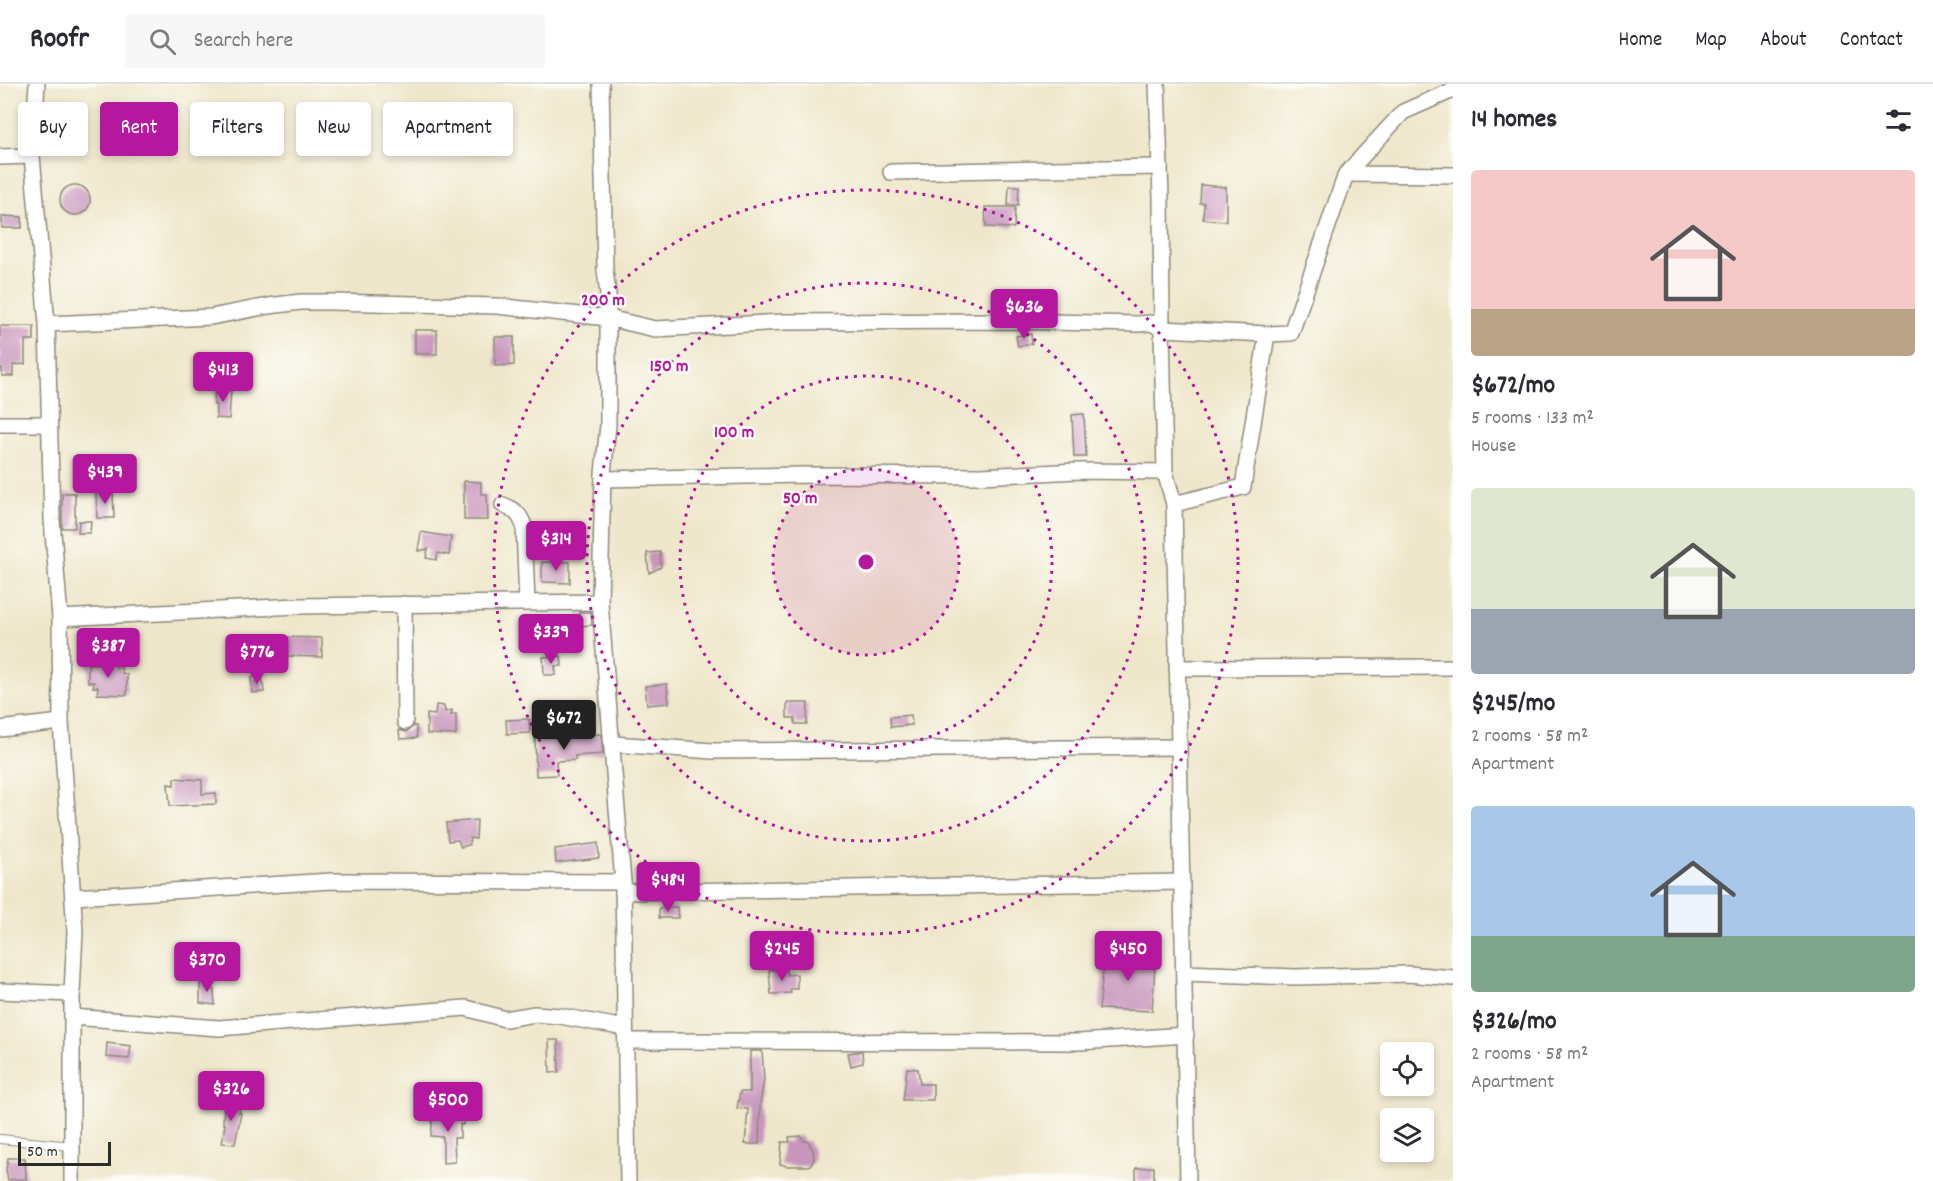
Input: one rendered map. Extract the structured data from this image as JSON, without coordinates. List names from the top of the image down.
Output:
{
  "scale_bar": "50 m",
  "page": {
    "header": "Roofr",
    "search": "Search here",
    "nav": [
      "Home",
      "Map",
      "About",
      "Contact"
    ],
    "heading": "14 homes",
    "chip": [
      "Buy",
      "Rent",
      "Filters",
      "New",
      "Apartment"
    ],
    "list": [
      {
        "name": "$672/mo",
        "note": "5 rooms · 133 m² · House"
      },
      {
        "name": "$245/mo",
        "note": "2 rooms · 58 m² · Apartment"
      },
      {
        "name": "$326/mo",
        "note": "2 rooms · 58 m² · Apartment"
      }
    ],
    "price": [
      "$636",
      "$413",
      "$439",
      "$314",
      "$339",
      "$387",
      "$776",
      "$672",
      "$484",
      "$245",
      "$450",
      "$370",
      "$326",
      "$500"
    ],
    "scale": "50 m"
  },
  "rings": [
    "200 m",
    "150 m",
    "100 m",
    "50 m"
  ]
}
